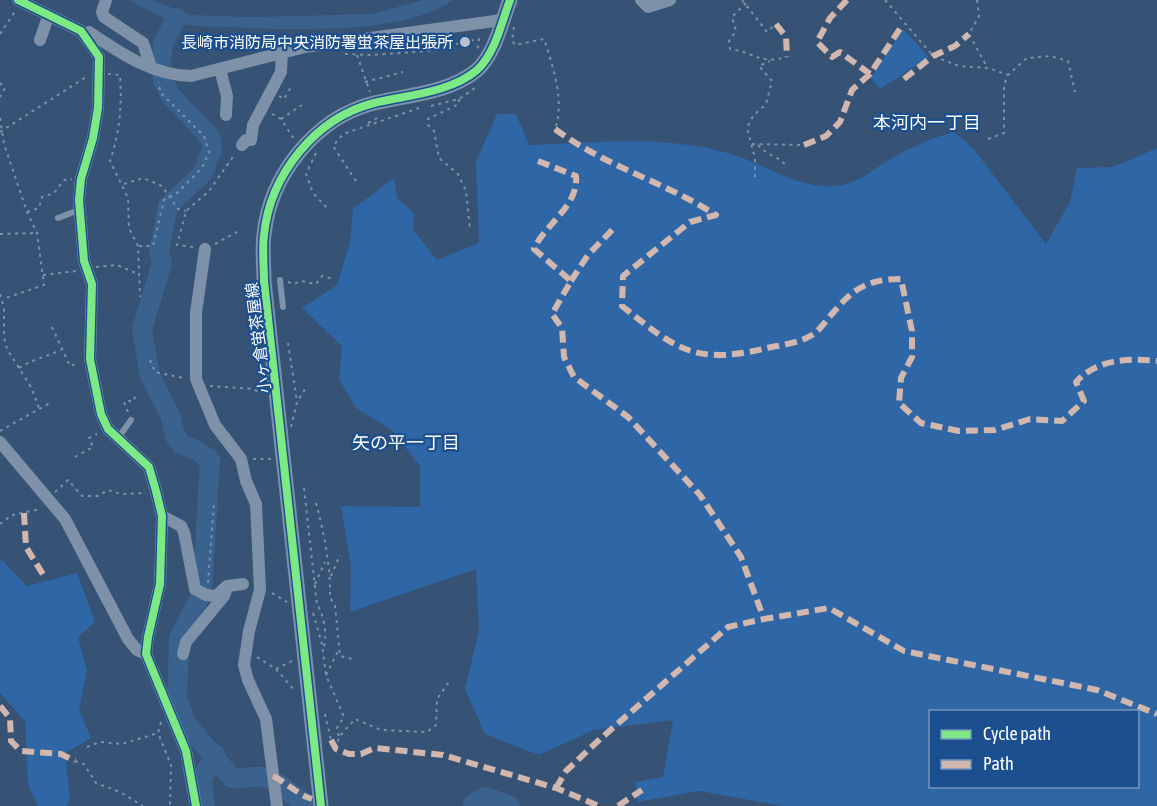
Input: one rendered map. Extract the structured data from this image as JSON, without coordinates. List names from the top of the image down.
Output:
{
  "streets": {
    "street": ["小ヶ倉蛍茶屋線"]
  },
  "districts": ["本河内一丁目", "矢の平一丁目"],
  "places": ["長崎市消防局中央消防署蛍茶屋出張所"],
  "legend": ["Cycle path", "Path"]
}
